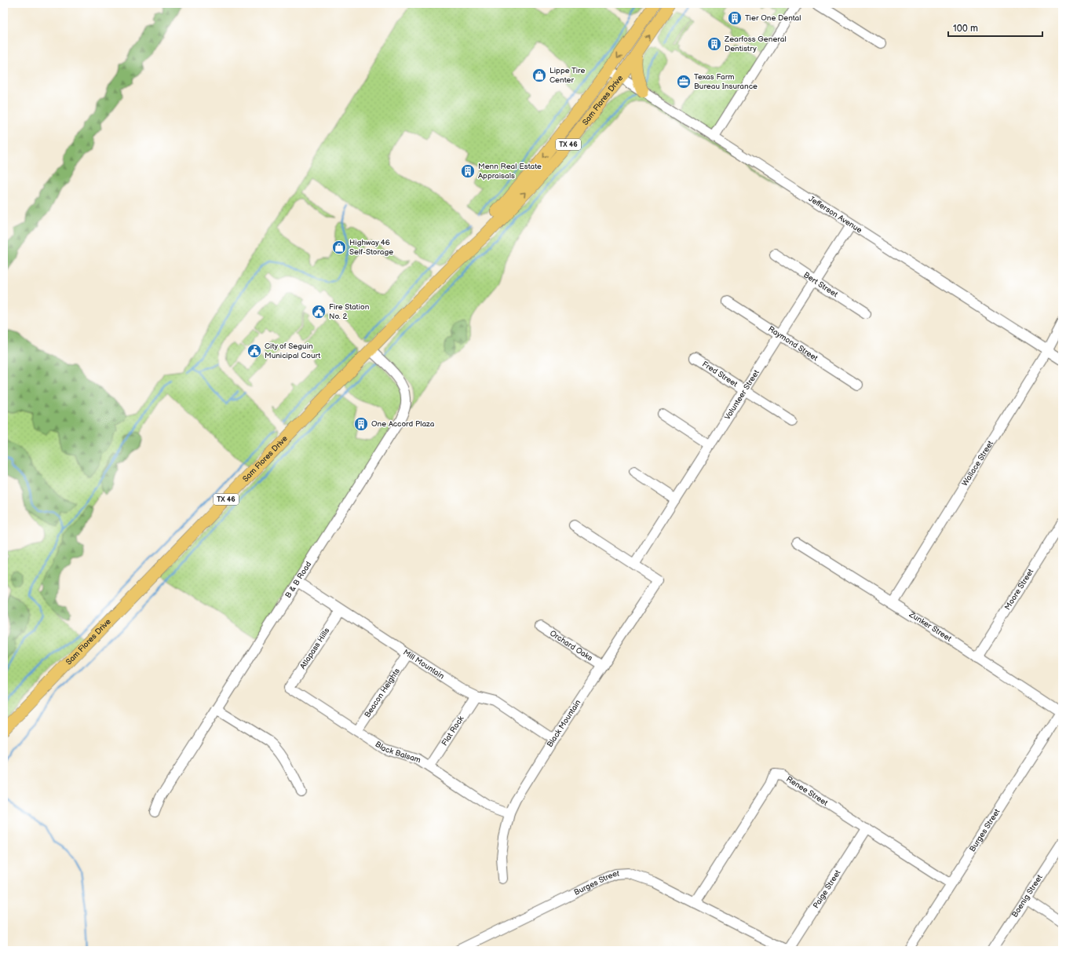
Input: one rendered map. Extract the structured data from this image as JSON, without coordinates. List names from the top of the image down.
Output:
{
  "streets": {
    "main road": ["Sam Flores Drive", "TX 46"],
    "street": [
      "Jefferson Avenue",
      "Bert Street",
      "Raymond Street",
      "Fred Street",
      "Volunteer Street",
      "Wallace Street",
      "B & B Road",
      "Moore Street",
      "Zunker Street",
      "Orchard Oaks",
      "Atlapass Hills",
      "Mill Mountain",
      "Beacon Heights",
      "Black Mountain",
      "Flat Rock",
      "Black Balsam",
      "Renee Street",
      "Burges Street",
      "Paige Street",
      "Boenig Street"
    ]
  },
  "crossings": [
    ["Sam Flores Drive", "Jefferson Avenue"],
    ["Sam Flores Drive", "B & B Road"],
    ["Jefferson Avenue", "Volunteer Street"],
    ["Jefferson Avenue", "Wallace Street"],
    ["Bert Street", "Volunteer Street"],
    ["Raymond Street", "Volunteer Street"],
    ["Fred Street", "Volunteer Street"],
    ["Volunteer Street", "Black Mountain"],
    ["Wallace Street", "Zunker Street"],
    ["B & B Road", "Mill Mountain"],
    ["Moore Street", "Zunker Street"],
    ["Zunker Street", "Burges Street"],
    ["Orchard Oaks", "Black Mountain"],
    ["Atlapass Hills", "Mill Mountain"],
    ["Atlapass Hills", "Black Balsam"],
    ["Mill Mountain", "Beacon Heights"],
    ["Mill Mountain", "Black Mountain"],
    ["Mill Mountain", "Flat Rock"],
    ["Beacon Heights", "Black Balsam"],
    ["Black Mountain", "Black Balsam"],
    ["Flat Rock", "Black Balsam"],
    ["Renee Street", "Burges Street"],
    ["Renee Street", "Paige Street"],
    ["Burges Street", "Paige Street"]
  ],
  "places": {
    "building": [
      "Tier One Dental",
      "Zearfoss General Dentistry",
      "Menn Real Estate Appraisals",
      "One Accord Plaza"
    ],
    "shop": ["Lippe Tire Center", "Highway 46 Self-Storage"],
    "office": ["Texas Farm Bureau Insurance"],
    "public building": ["Fire Station No. 2", "City of Seguin Municipal Court"]
  },
  "scale_bar": "100 m"
}
